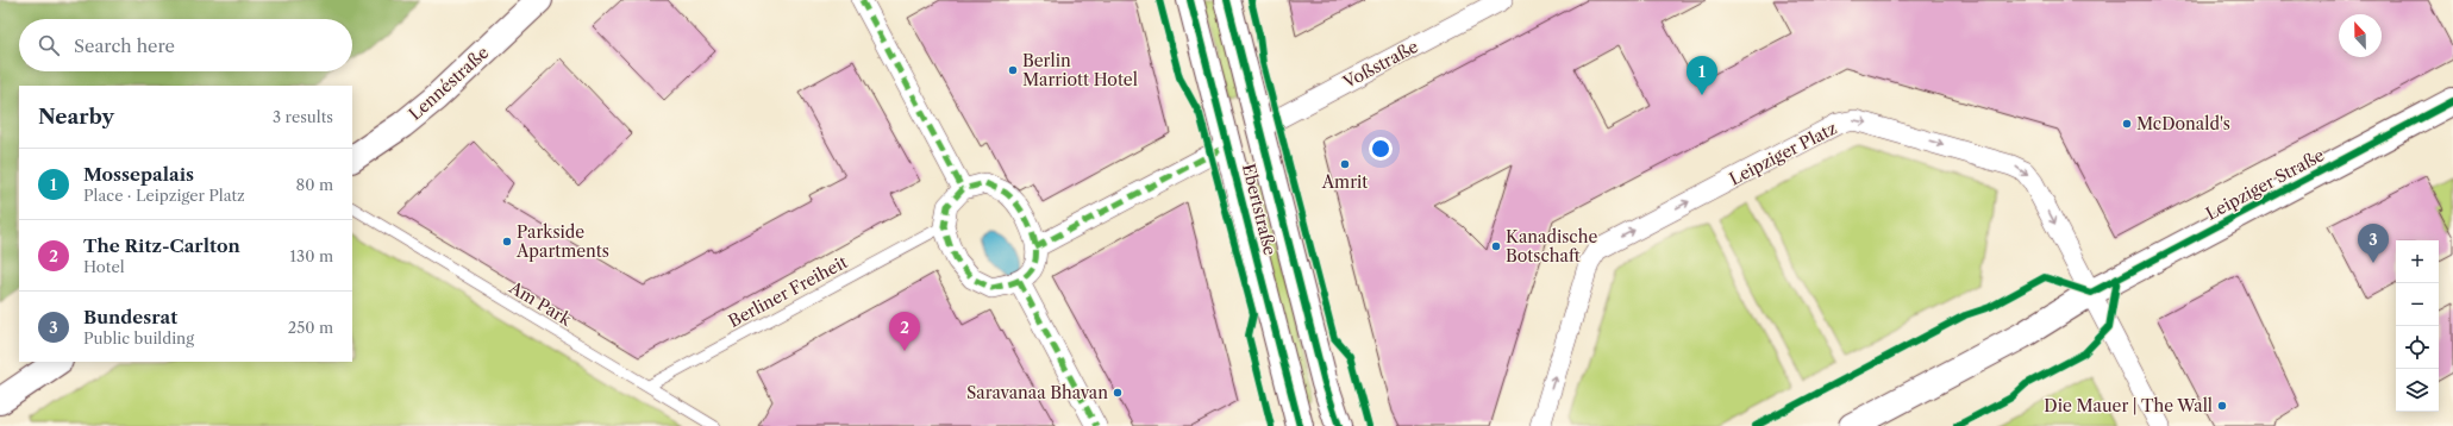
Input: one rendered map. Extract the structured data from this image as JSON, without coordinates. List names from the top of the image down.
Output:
{
  "streets": {
    "main road": ["Lennéstraße", "Leipziger Straße", "Ebertstraße"],
    "street": ["Voßstraße", "Leipziger Platz"],
    "lane": ["Berliner Freiheit", "Am Park"]
  },
  "crossings": [
    ["Voßstraße", "Ebertstraße"],
    ["Leipziger Platz", "Leipziger Straße"],
    ["Berliner Freiheit", "Am Park"]
  ],
  "places": [
    "Berlin Marriott Hotel",
    "McDonald's",
    "Amrit",
    "Parkside Apartments",
    "Kanadische Botschaft",
    "Saravanaa Bhavan",
    "Die Mauer | The Wall"
  ],
  "north": "top",
  "page": {
    "search": "Search here",
    "pins": ["1", "3", "2"],
    "heading": ["Nearby", "3 results"],
    "list": [
      {
        "mark": "1",
        "name": "Mossepalais",
        "note": "Place · Leipziger Platz",
        "value": "80 m"
      },
      {
        "mark": "2",
        "name": "The Ritz-Carlton",
        "note": "Hotel",
        "value": "130 m"
      },
      {
        "mark": "3",
        "name": "Bundesrat",
        "note": "Public building",
        "value": "250 m"
      }
    ],
    "map_buttons": ["+", "−"]
  }
}
